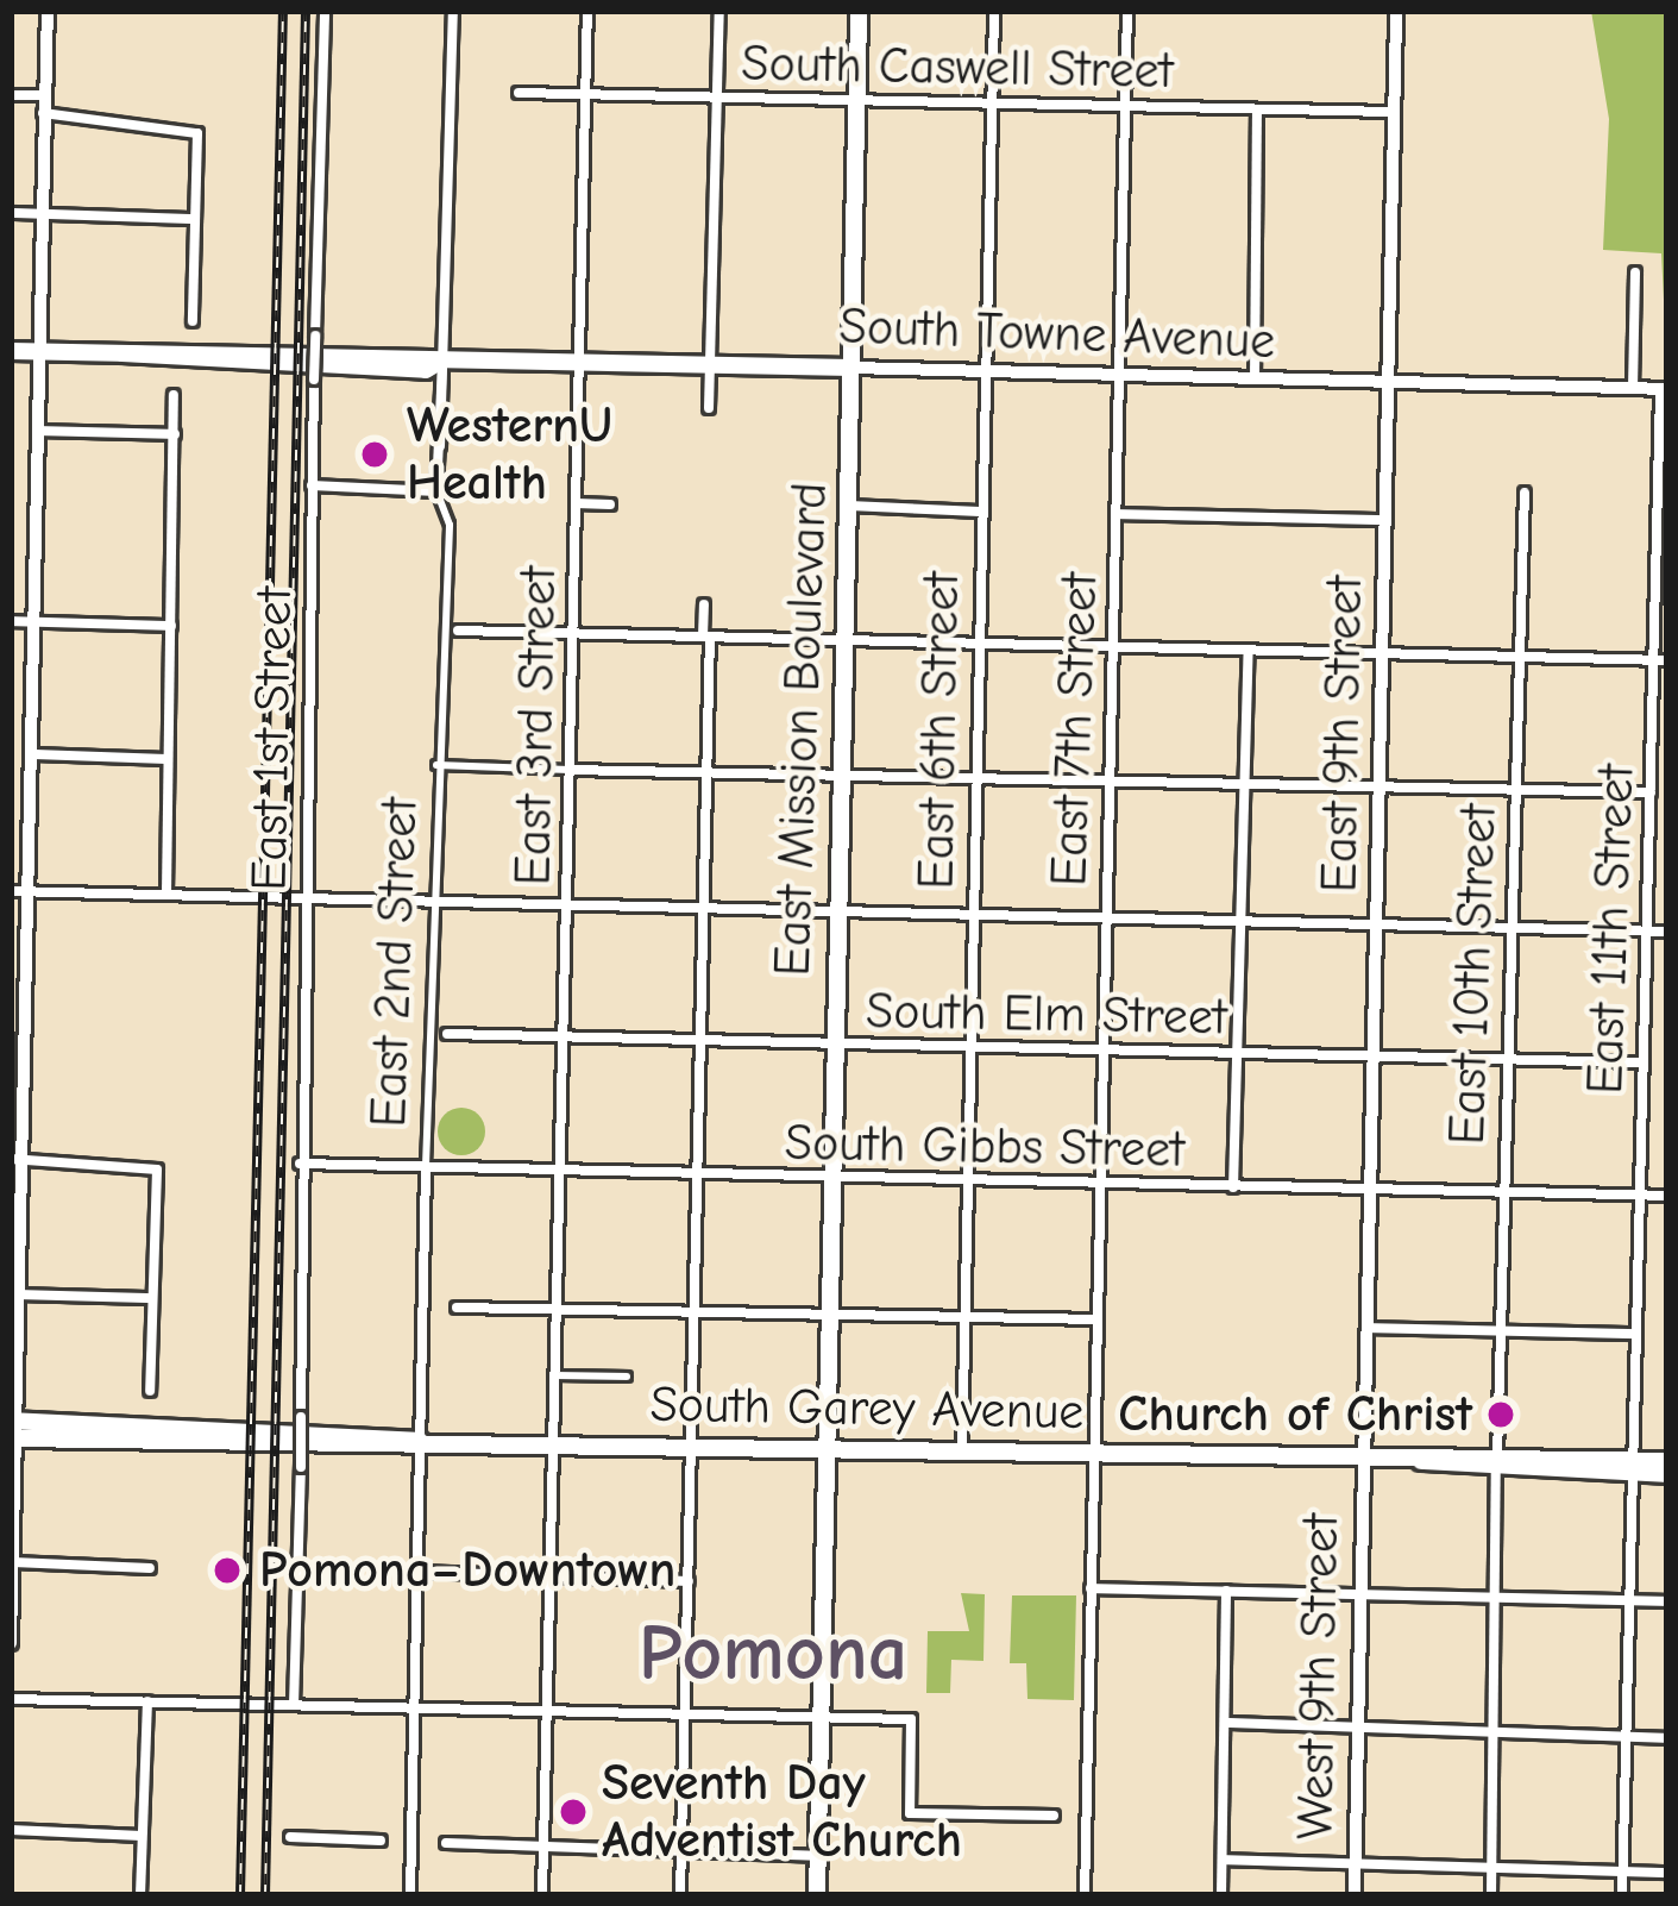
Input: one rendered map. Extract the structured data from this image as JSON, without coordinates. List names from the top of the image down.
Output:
{
  "streets": {
    "main road": ["South Towne Avenue", "East Mission Boulevard", "South Garey Avenue"],
    "street": [
      "South Caswell Street",
      "East 3rd Street",
      "East 7th Street",
      "East 6th Street",
      "East 9th Street",
      "East 1st Street",
      "East 11th Street",
      "East 2nd Street",
      "East 10th Street",
      "South Elm Street",
      "South Gibbs Street",
      "West 9th Street"
    ]
  },
  "crossings": [
    ["South Caswell Street", "East 3rd Street"],
    ["South Caswell Street", "East Mission Boulevard"],
    ["South Caswell Street", "East 7th Street"],
    ["South Caswell Street", "East 6th Street"],
    ["South Caswell Street", "East 9th Street"],
    ["South Towne Avenue", "East 3rd Street"],
    ["South Towne Avenue", "East Mission Boulevard"],
    ["South Towne Avenue", "East 7th Street"],
    ["South Towne Avenue", "East 6th Street"],
    ["South Towne Avenue", "East 9th Street"],
    ["South Towne Avenue", "East 11th Street"],
    ["East 3rd Street", "South Elm Street"],
    ["East 3rd Street", "South Gibbs Street"],
    ["East 3rd Street", "South Garey Avenue"],
    ["East Mission Boulevard", "South Elm Street"],
    ["East Mission Boulevard", "South Gibbs Street"],
    ["East Mission Boulevard", "South Garey Avenue"],
    ["East 7th Street", "South Elm Street"],
    ["East 7th Street", "South Gibbs Street"],
    ["East 7th Street", "South Garey Avenue"],
    ["East 6th Street", "South Elm Street"],
    ["East 6th Street", "South Gibbs Street"],
    ["East 6th Street", "South Garey Avenue"],
    ["East 9th Street", "South Elm Street"],
    ["East 9th Street", "South Gibbs Street"],
    ["East 9th Street", "South Garey Avenue"],
    ["East 9th Street", "West 9th Street"],
    ["East 1st Street", "South Gibbs Street"],
    ["East 11th Street", "South Elm Street"],
    ["East 11th Street", "South Gibbs Street"],
    ["East 11th Street", "South Garey Avenue"],
    ["East 2nd Street", "South Gibbs Street"],
    ["East 2nd Street", "South Garey Avenue"],
    ["East 10th Street", "South Elm Street"],
    ["East 10th Street", "South Gibbs Street"],
    ["East 10th Street", "South Garey Avenue"],
    ["South Garey Avenue", "West 9th Street"]
  ],
  "districts": ["Pomona"],
  "places": [
    "WesternU Health",
    "Church of Christ",
    "Pomona–Downtown",
    "Seventh Day Adventist Church"
  ]
}
